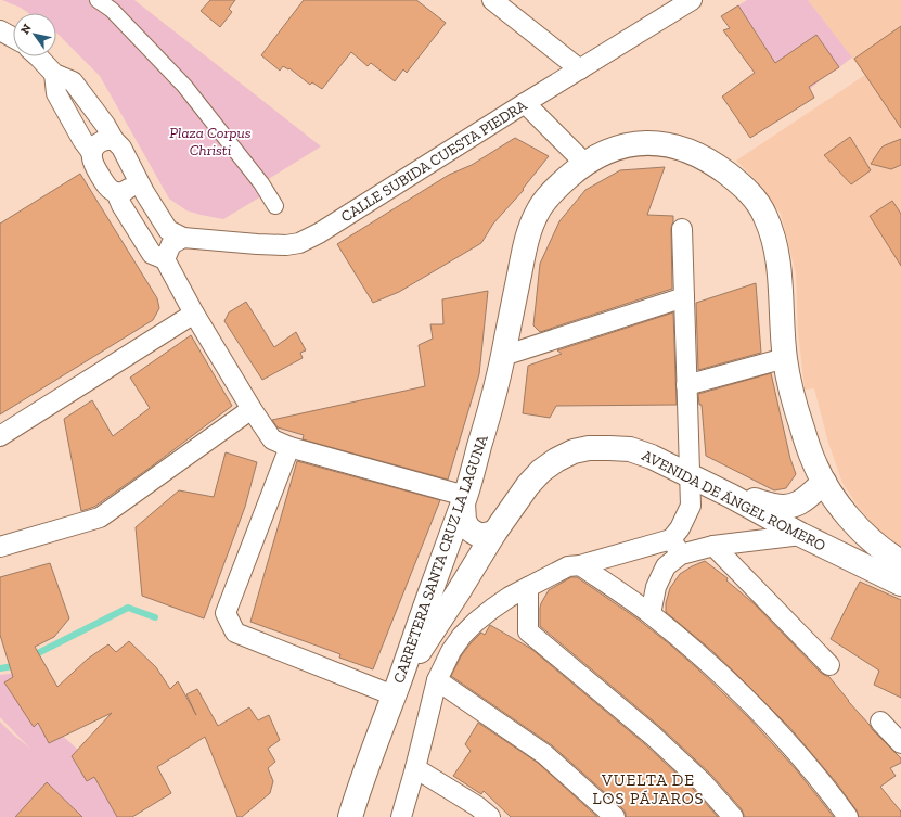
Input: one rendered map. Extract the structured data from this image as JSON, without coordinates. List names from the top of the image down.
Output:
{
  "streets": {
    "main road": ["AVENIDA DE ÁNGEL ROMERO", "CARRETERA SANTA CRUZ LA LAGUNA"],
    "street": ["CALLE SUBIDA CUESTA PIEDRA"]
  },
  "crossings": [
    ["AVENIDA DE ÁNGEL ROMERO", "CARRETERA SANTA CRUZ LA LAGUNA"]
  ],
  "districts": ["VUELTA DE LOS PÁJAROS"],
  "parks": ["Plaza Corpus Christi"],
  "north": "top left"
}
